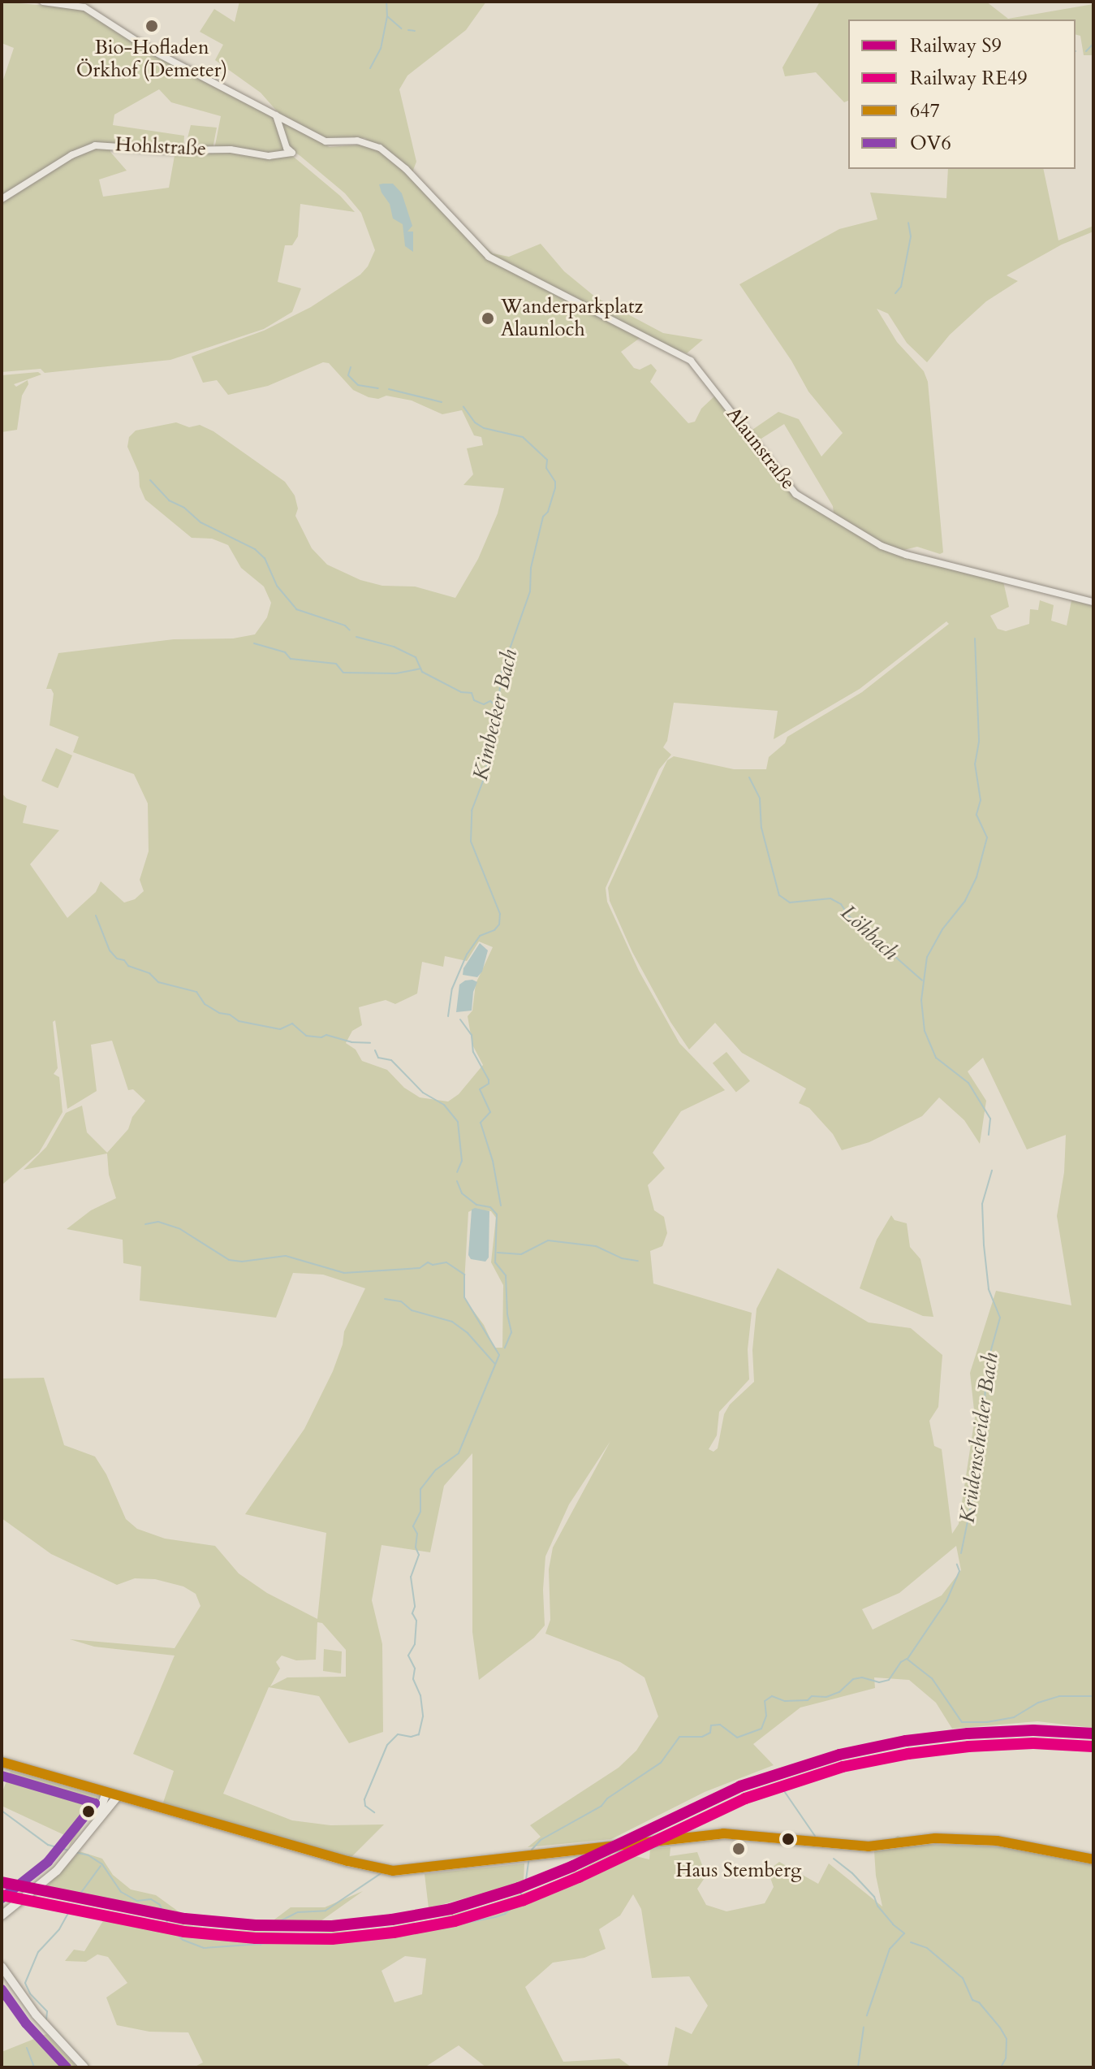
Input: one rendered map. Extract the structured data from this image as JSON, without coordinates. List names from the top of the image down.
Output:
{
  "streets": {
    "street": ["Hohlstraße", "Alaunstraße"]
  },
  "crossings": [
    ["Hohlstraße", "Alaunstraße"]
  ],
  "water": ["Kimbecker Bach", "Löhbach", "Krüdenscheider Bach"],
  "places": ["Bio-Hofladen Örkhof (Demeter)", "Wanderparkplatz Alaunloch", "Haus Stemberg"],
  "lines": [
    "rail line S9",
    "rail line RE49",
    "transit line 647",
    "transit line OV6"
  ],
  "legend": [
    "Railway S9",
    "Railway RE49",
    "647",
    "OV6"
  ]
}
